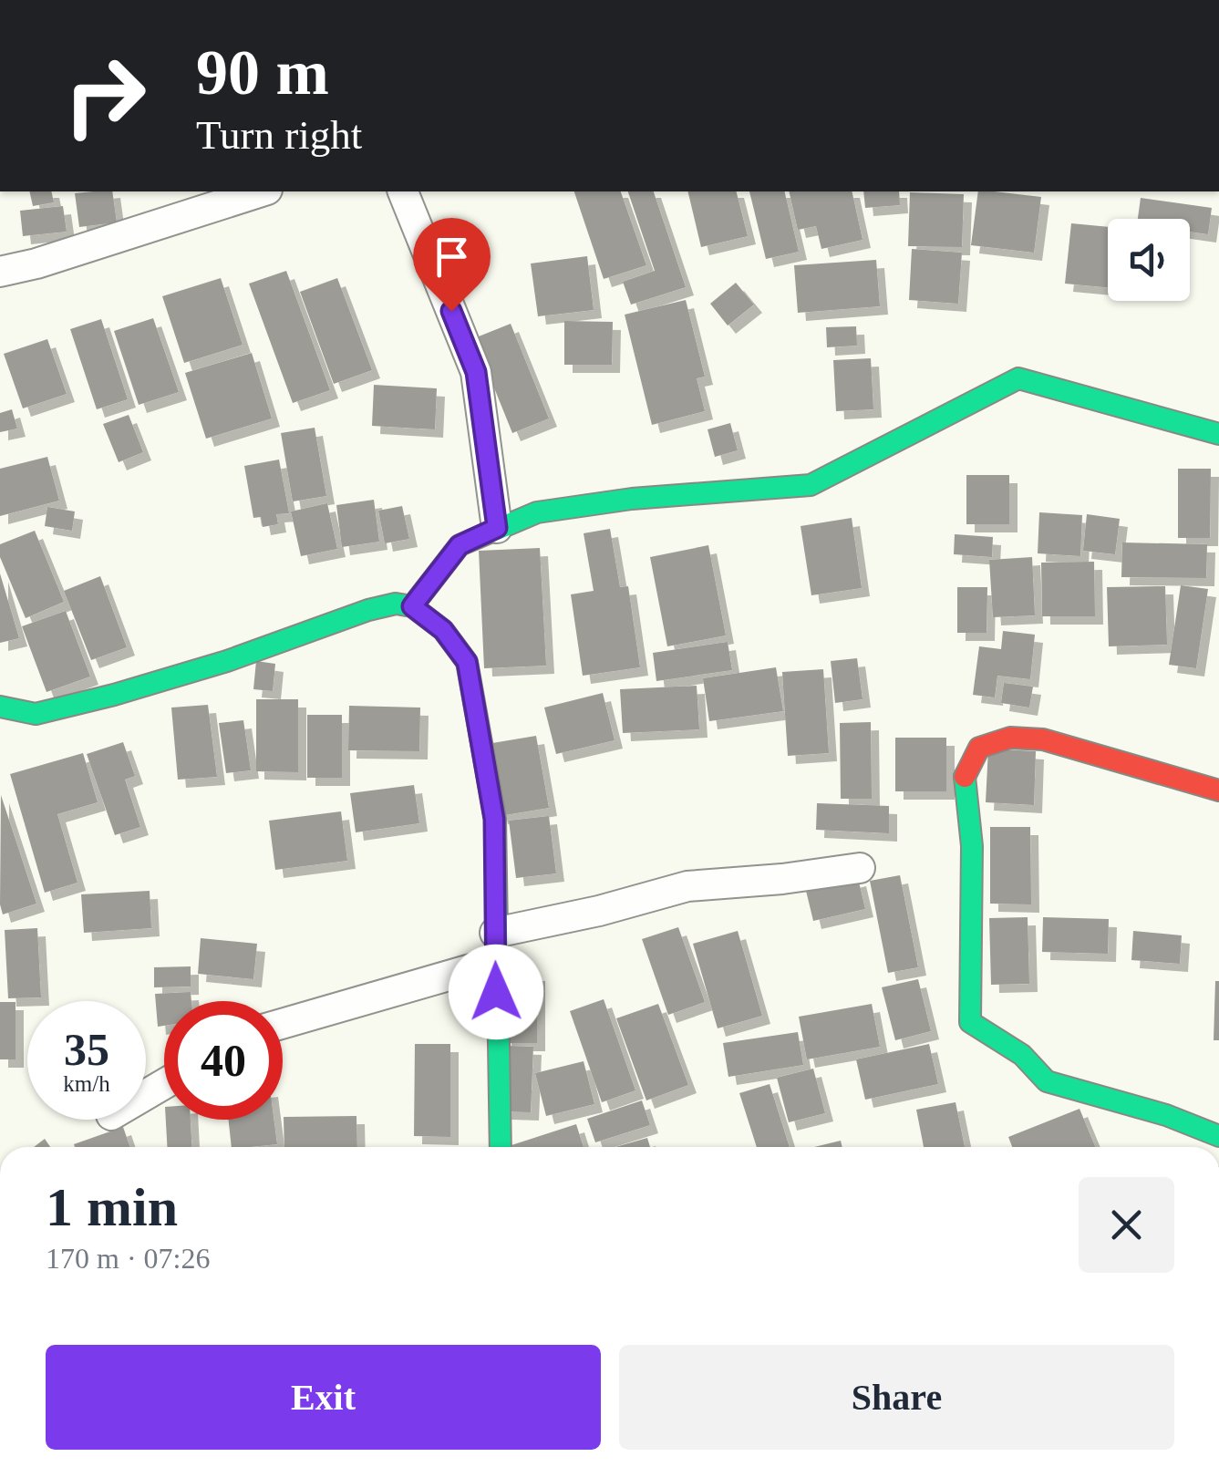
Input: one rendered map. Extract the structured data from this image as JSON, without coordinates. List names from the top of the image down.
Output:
{
  "page": {
    "turn": ["90 m", "Turn right"],
    "speed": "35 km/h",
    "limit": "40",
    "heading": ["1 min", "170 m · 07:26"],
    "buttons": ["Exit", "Share"]
  }
}
